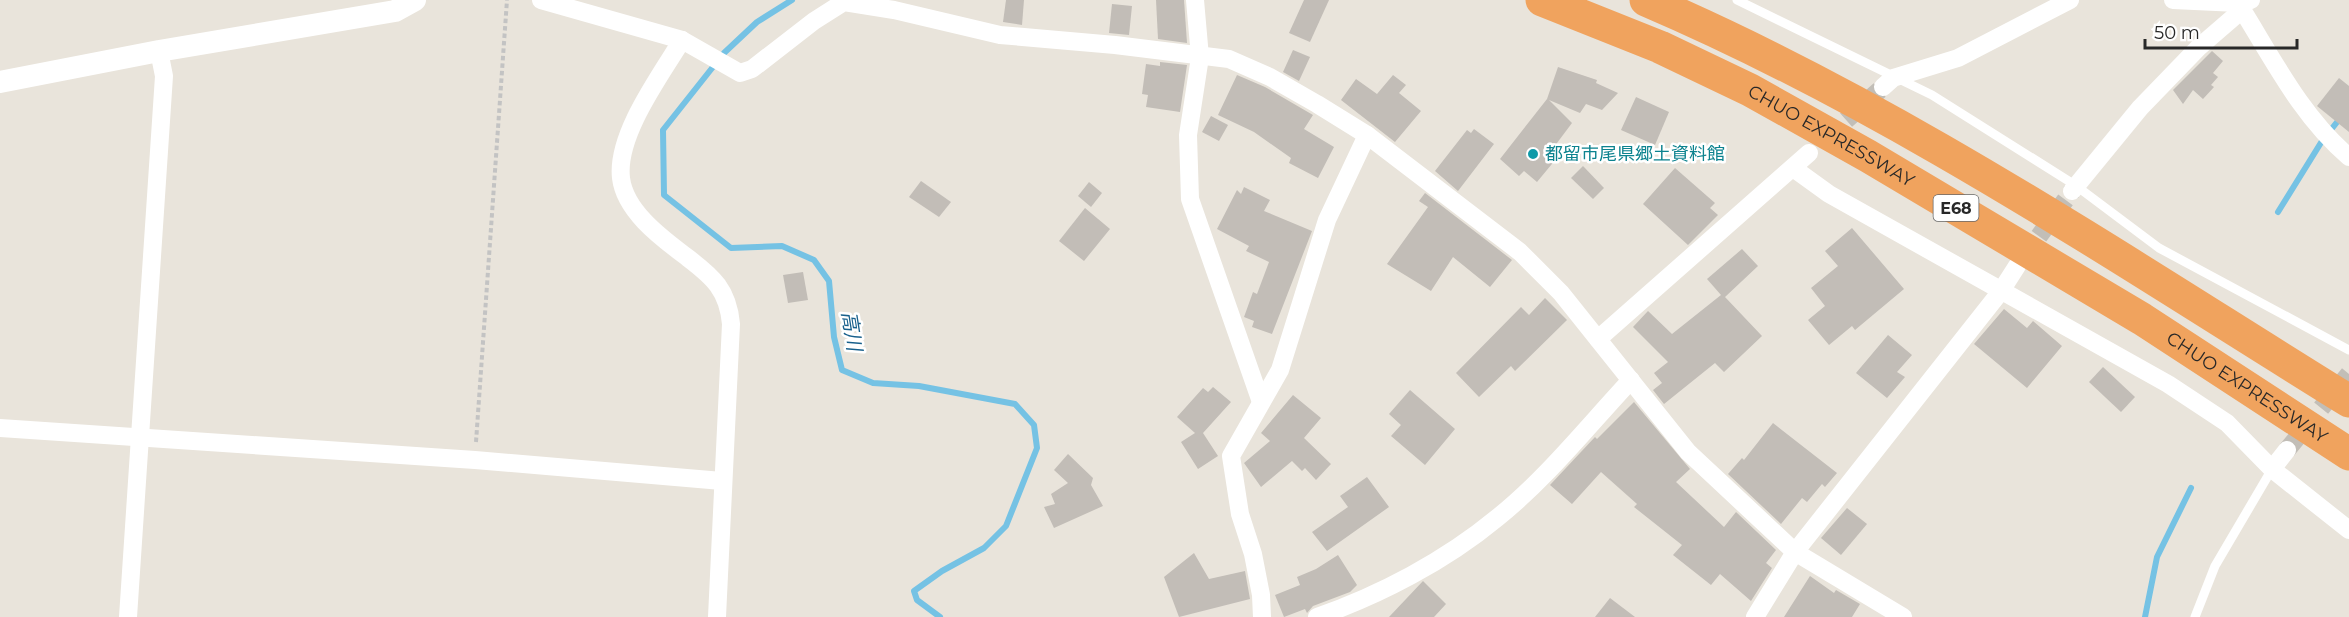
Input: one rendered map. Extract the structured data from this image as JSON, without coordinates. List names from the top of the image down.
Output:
{
  "streets": {
    "highway": ["CHUO EXPRESSWAY", "E68"]
  },
  "water": ["高川"],
  "places": ["都留市尾県郷土資料館"],
  "scale_bar": "50 m"
}
